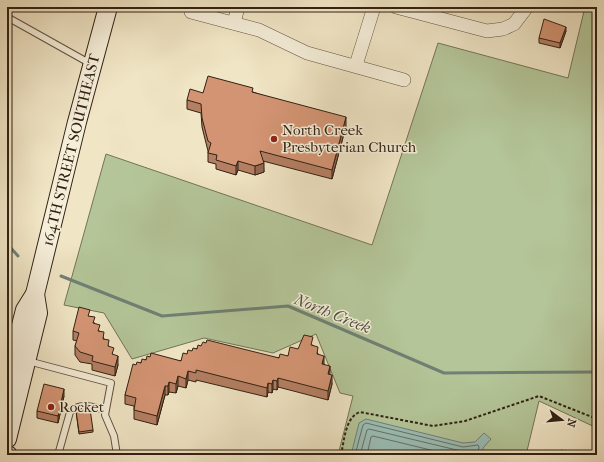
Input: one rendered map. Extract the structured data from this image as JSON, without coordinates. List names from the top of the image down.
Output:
{
  "streets": {
    "main road": ["164TH STREET SOUTHEAST"]
  },
  "water": ["North Creek"],
  "places": ["North Creek Presbyterian Church", "Rocket"],
  "north": "right"
}
